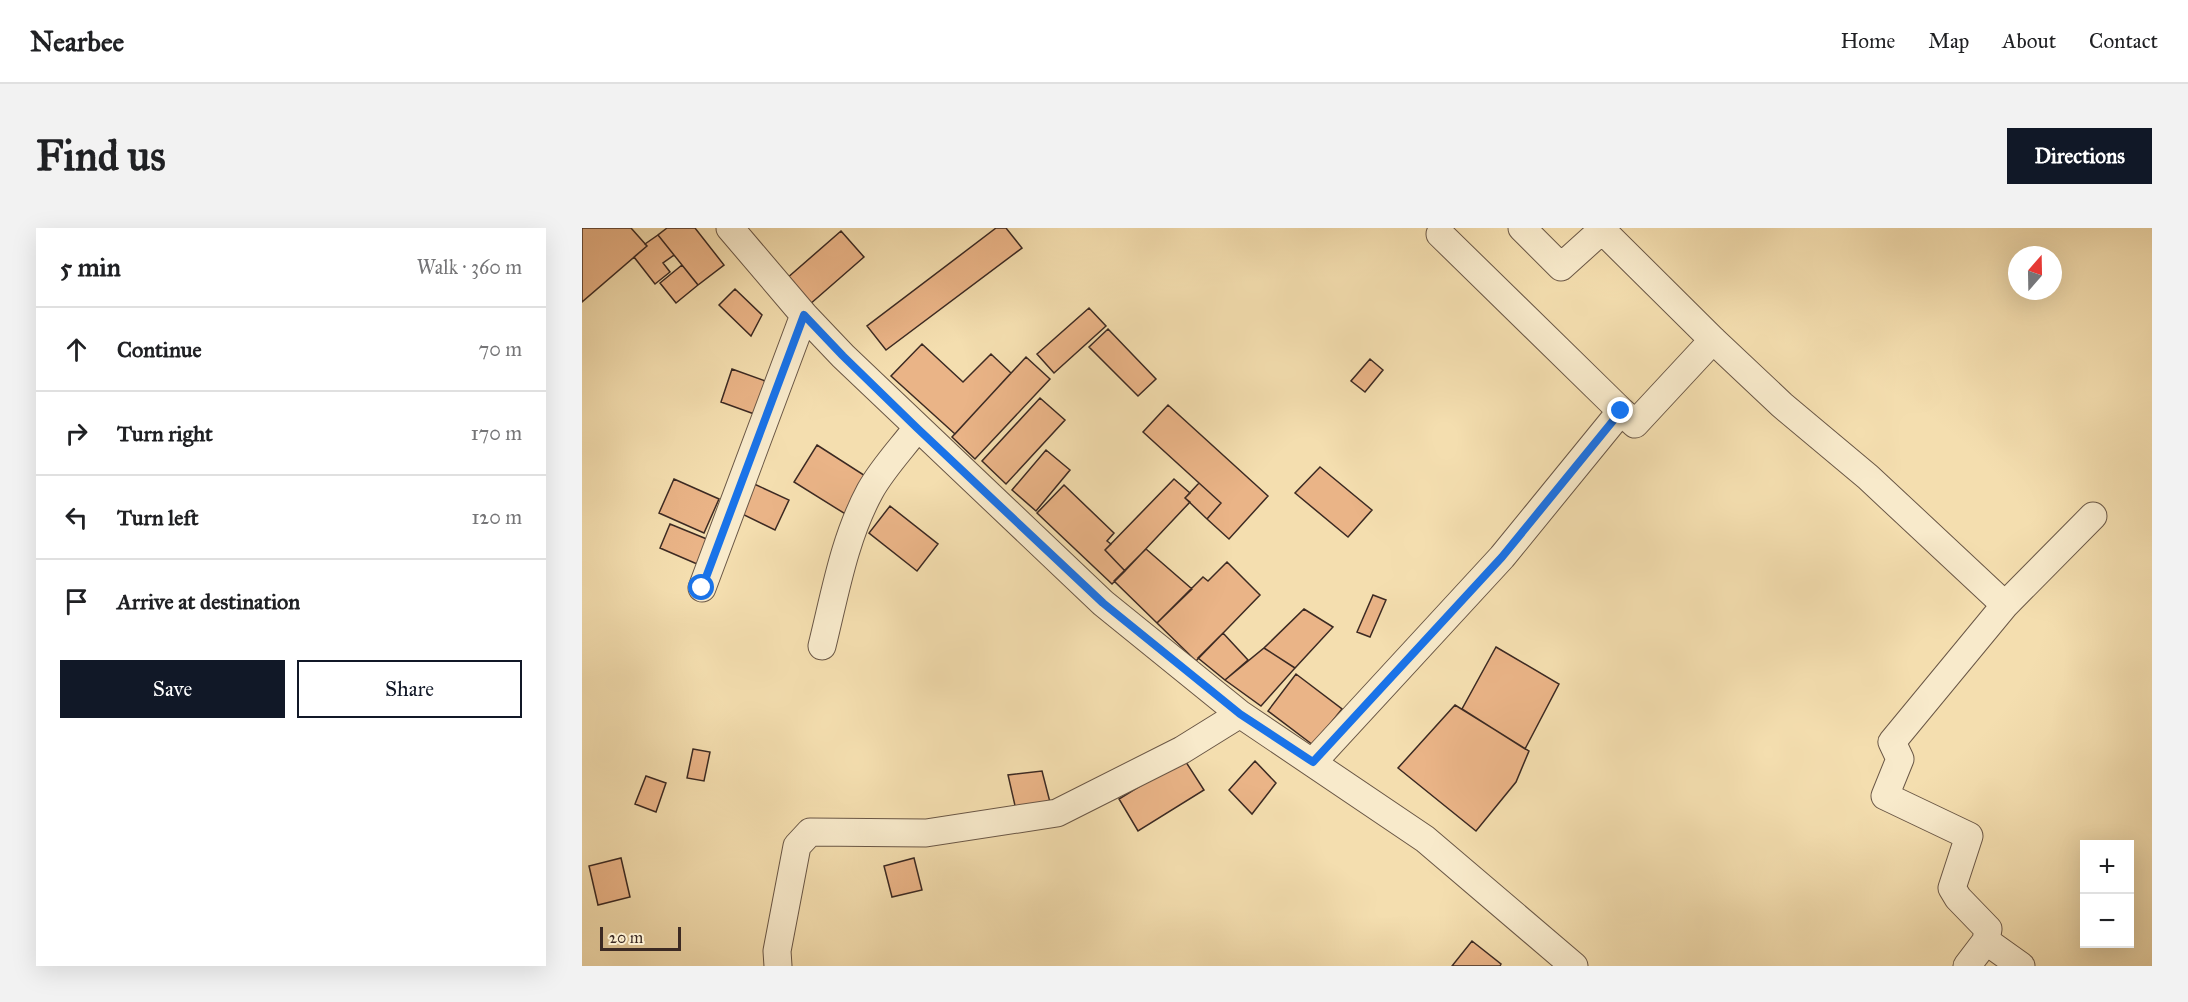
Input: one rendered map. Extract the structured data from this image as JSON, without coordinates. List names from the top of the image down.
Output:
{
  "scale_bar": "20 m",
  "north": "top",
  "page": {
    "header": "Nearbee",
    "nav": [
      "Home",
      "Map",
      "About",
      "Contact"
    ],
    "buttons": [
      "Directions",
      ["Save", "Share"]
    ],
    "title": "Find us",
    "heading": ["5 min", "Walk · 360 m"],
    "list": [
      ["Continue", "70 m"],
      ["Turn right", "170 m"],
      ["Turn left", "120 m"],
      "Arrive at destination"
    ],
    "map_buttons": ["+", "−"],
    "scale": "20 m"
  }
}
